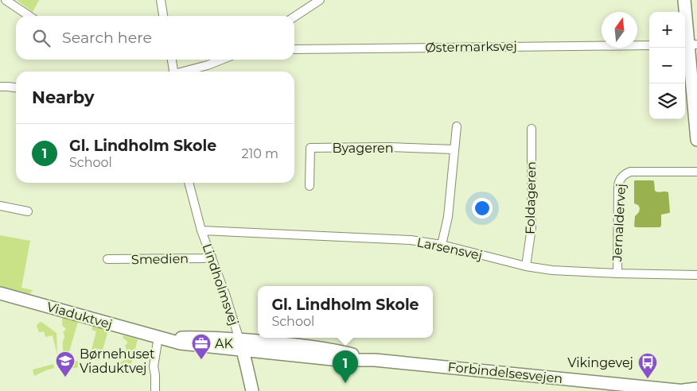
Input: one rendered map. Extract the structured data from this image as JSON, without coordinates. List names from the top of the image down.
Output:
{
  "streets": {
    "street": [
      "Østermarksvej",
      "Byageren",
      "Foldageren",
      "Jernaldervej",
      "Larsensvej",
      "Smedien",
      "Lindholmsvej",
      "Viaduktvej",
      "Forbindelsesvejen"
    ]
  },
  "crossings": [
    ["Foldageren", "Larsensvej"],
    ["Jernaldervej", "Larsensvej"],
    ["Larsensvej", "Lindholmsvej"],
    ["Smedien", "Lindholmsvej"],
    ["Lindholmsvej", "Viaduktvej"],
    ["Lindholmsvej", "Forbindelsesvejen"],
    ["Viaduktvej", "Forbindelsesvejen"]
  ],
  "places": {
    "office": ["AK"],
    "school or university": ["Børnehuset Viaduktvej"],
    "bus stop": ["Vikingevej"]
  },
  "north": "top",
  "page": {
    "map_buttons": ["+", "−"],
    "search": "Search here",
    "heading": "Nearby",
    "list": [
      {
        "mark": "1",
        "name": "Gl. Lindholm Skole",
        "note": "School",
        "value": "210 m"
      }
    ],
    "popup": ["Gl. Lindholm Skole", "School"],
    "pins": "1"
  }
}
